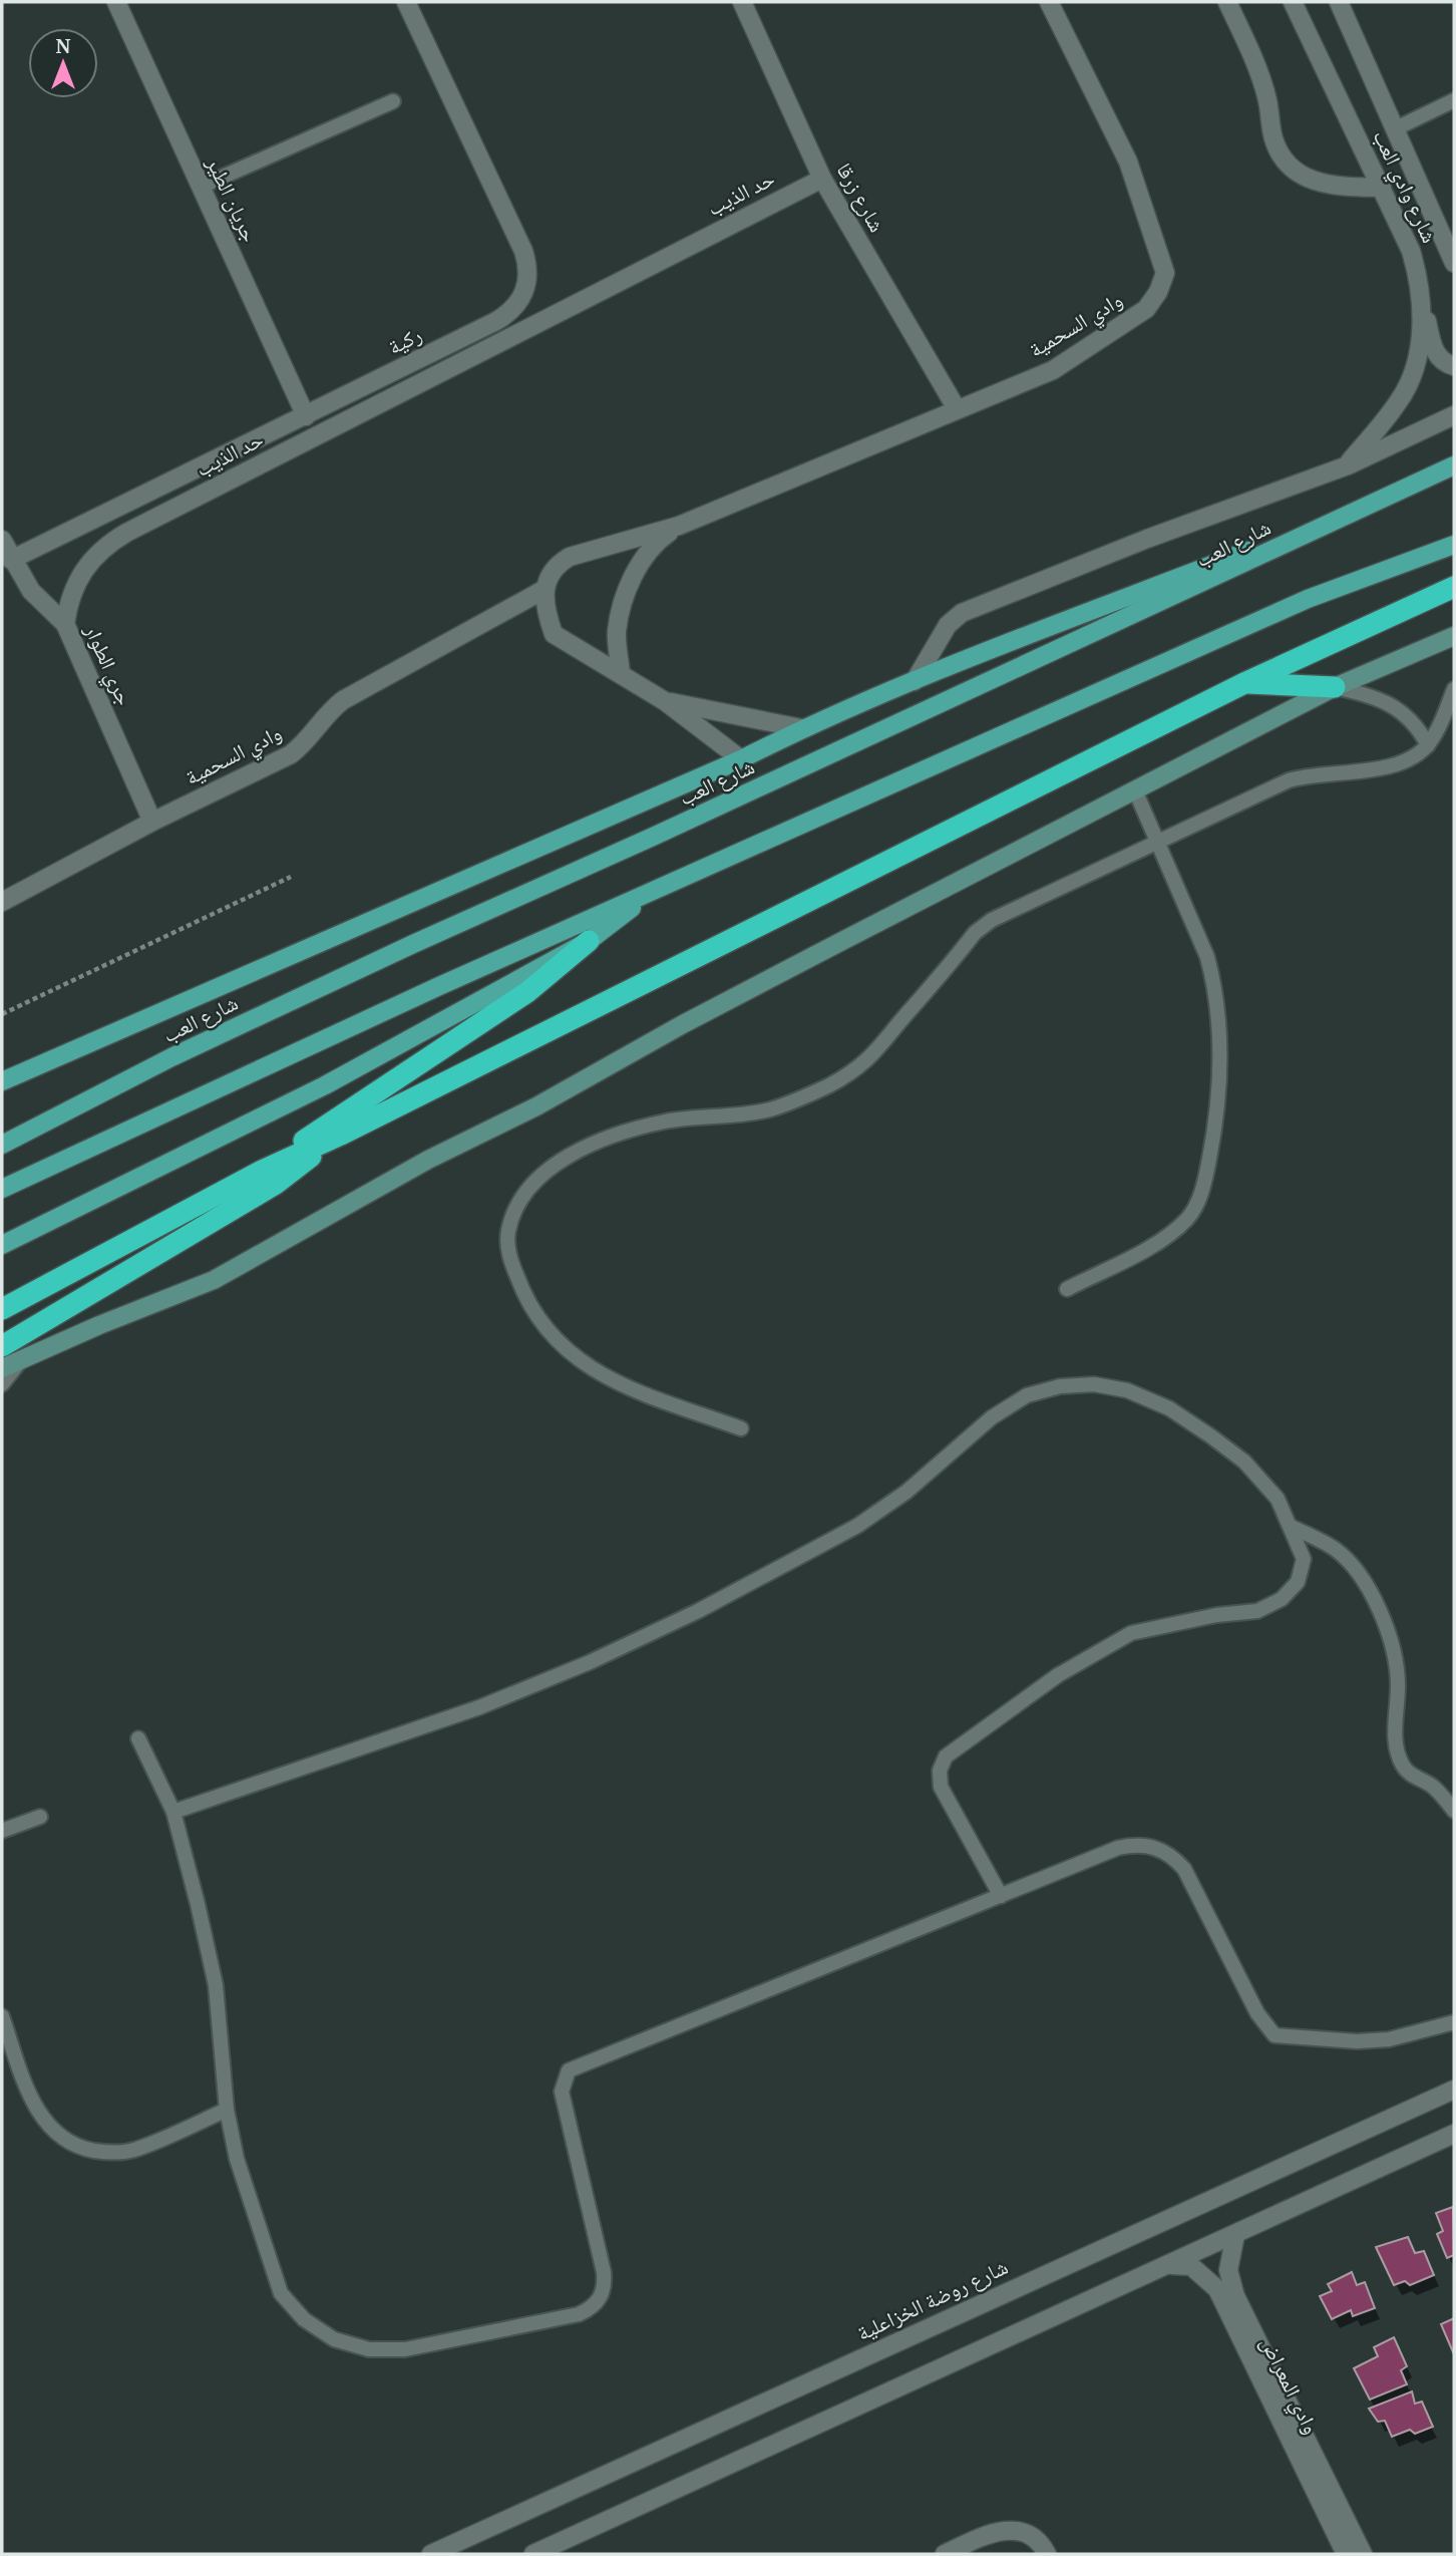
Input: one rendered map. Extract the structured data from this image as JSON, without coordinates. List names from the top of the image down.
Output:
{
  "streets": {
    "main road": ["شارع العب"],
    "street": [
      "شارع وادي العب",
      "حد الذيب",
      "شارع زرقا",
      "جريان الطير",
      "وادي السحمية",
      "ركية",
      "جري الطوار",
      "شارع روضة الخزاعلية",
      "وادي المعراض"
    ]
  },
  "crossings": [
    ["شارع وادي العب", "شارع العب"],
    ["حد الذيب", "شارع زرقا"],
    ["حد الذيب", "جري الطوار"],
    ["شارع زرقا", "وادي السحمية"],
    ["جريان الطير", "ركية"],
    ["وادي السحمية", "جري الطوار"],
    ["ركية", "جري الطوار"]
  ],
  "north": "top"
}
